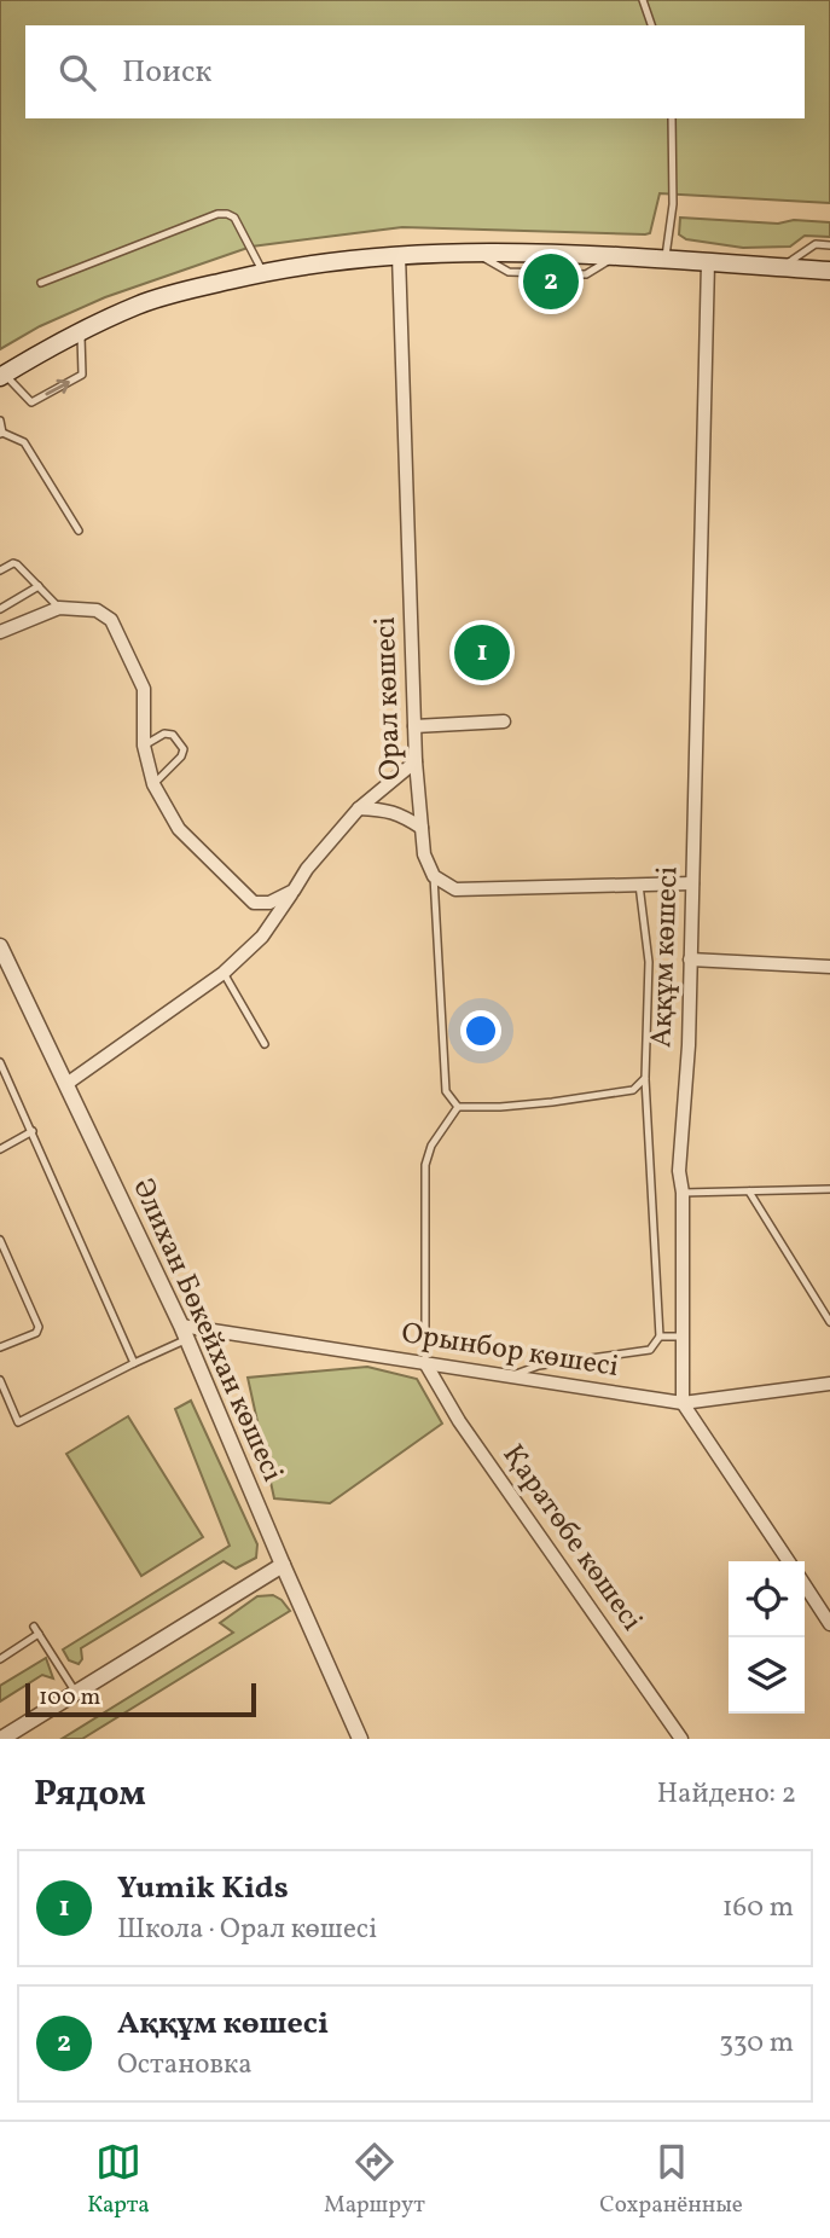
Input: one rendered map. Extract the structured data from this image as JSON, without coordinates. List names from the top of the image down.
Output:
{
  "streets": {
    "street": [
      "Орал көшесі",
      "Аққұм көшесі",
      "Әлихан Бөкейхан көшесі",
      "Орынбор көшесі",
      "Қаратөбе көшесі"
    ]
  },
  "crossings": [
    ["Аққұм көшесі", "Орынбор көшесі"],
    ["Әлихан Бөкейхан көшесі", "Орынбор көшесі"],
    ["Орынбор көшесі", "Қаратөбе көшесі"]
  ],
  "scale_bar": "100 m",
  "page": {
    "search": "Поиск",
    "pins": ["2", "1"],
    "scale": "100 m",
    "heading": ["Рядом", "Найдено: 2"],
    "list": [
      {
        "mark": "1",
        "name": "Yumik Kids",
        "note": "Школа · Орал көшесі",
        "value": "160 m"
      },
      {
        "mark": "2",
        "name": "Аққұм көшесі",
        "note": "Остановка",
        "value": "330 m"
      }
    ],
    "nav": ["Карта", "Маршрут", "Сохранённые"]
  }
}
